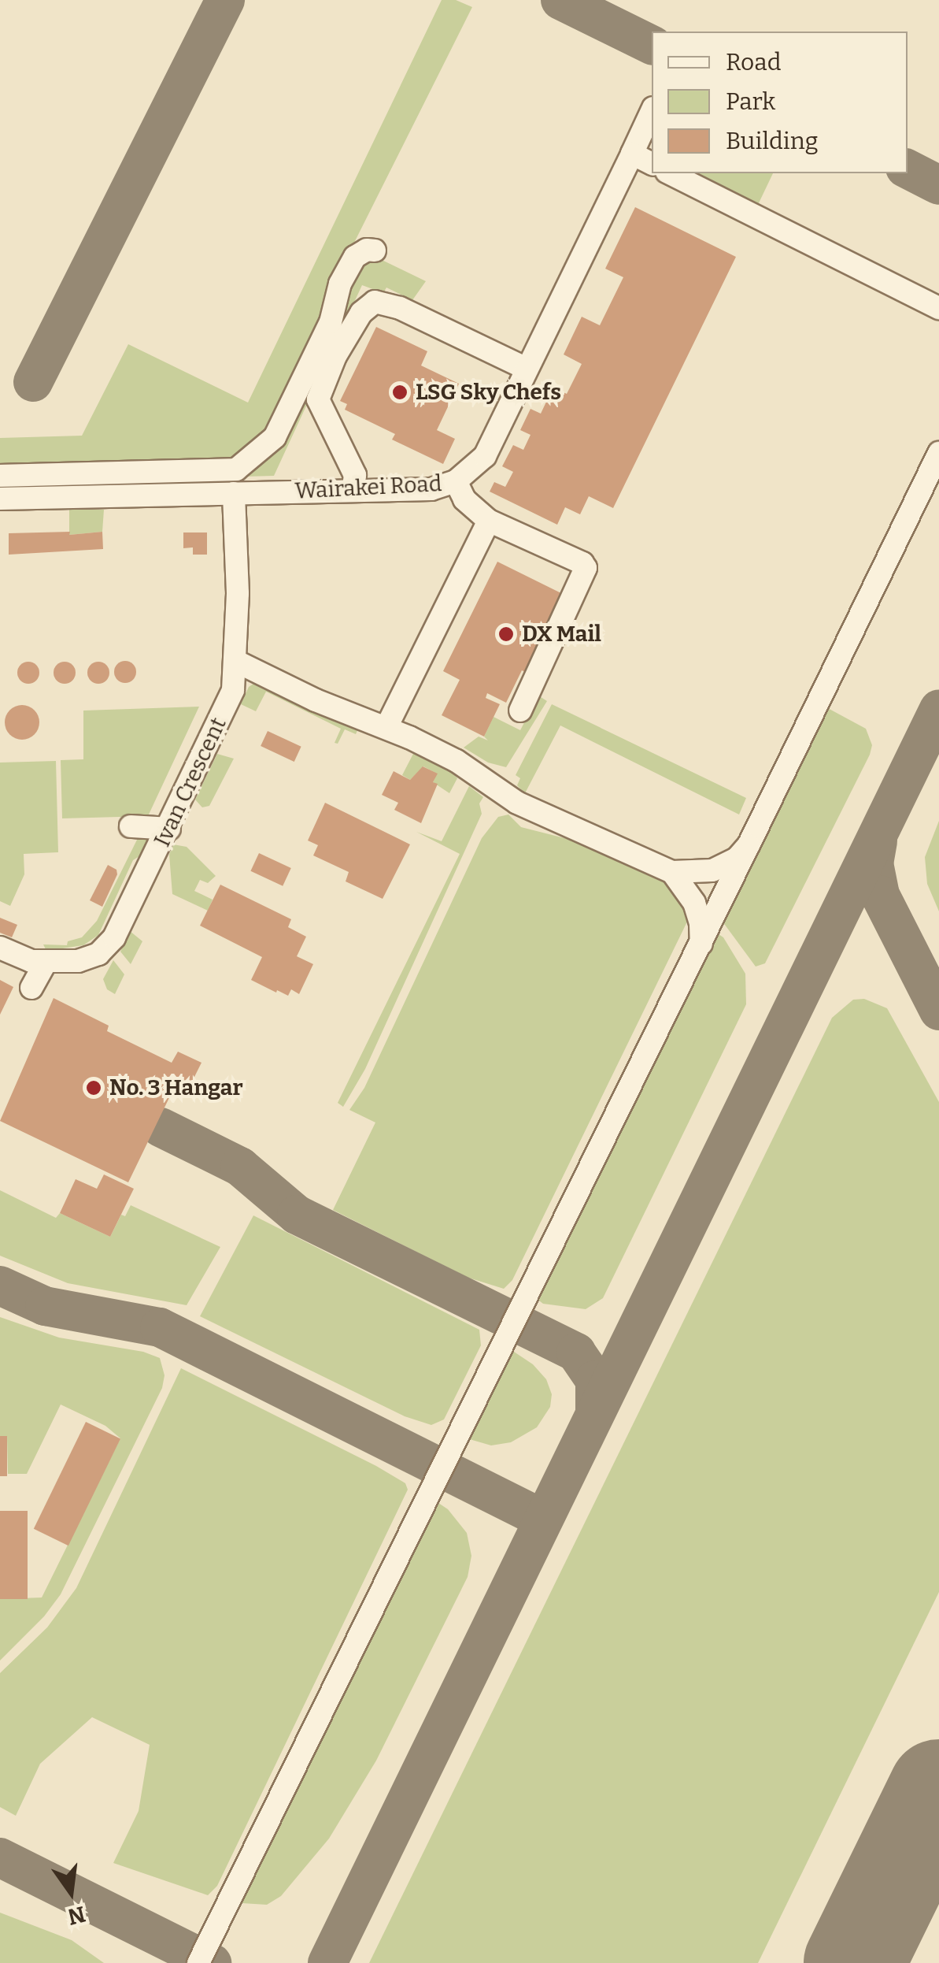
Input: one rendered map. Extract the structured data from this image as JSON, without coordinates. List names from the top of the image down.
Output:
{
  "streets": {
    "street": ["Wairakei Road", "Ivan Crescent"]
  },
  "crossings": [
    ["Wairakei Road", "Ivan Crescent"]
  ],
  "places": ["LSG Sky Chefs", "DX Mail", "No. 3 Hangar"],
  "legend": ["Road", "Park", "Building"],
  "north": "bottom"
}
